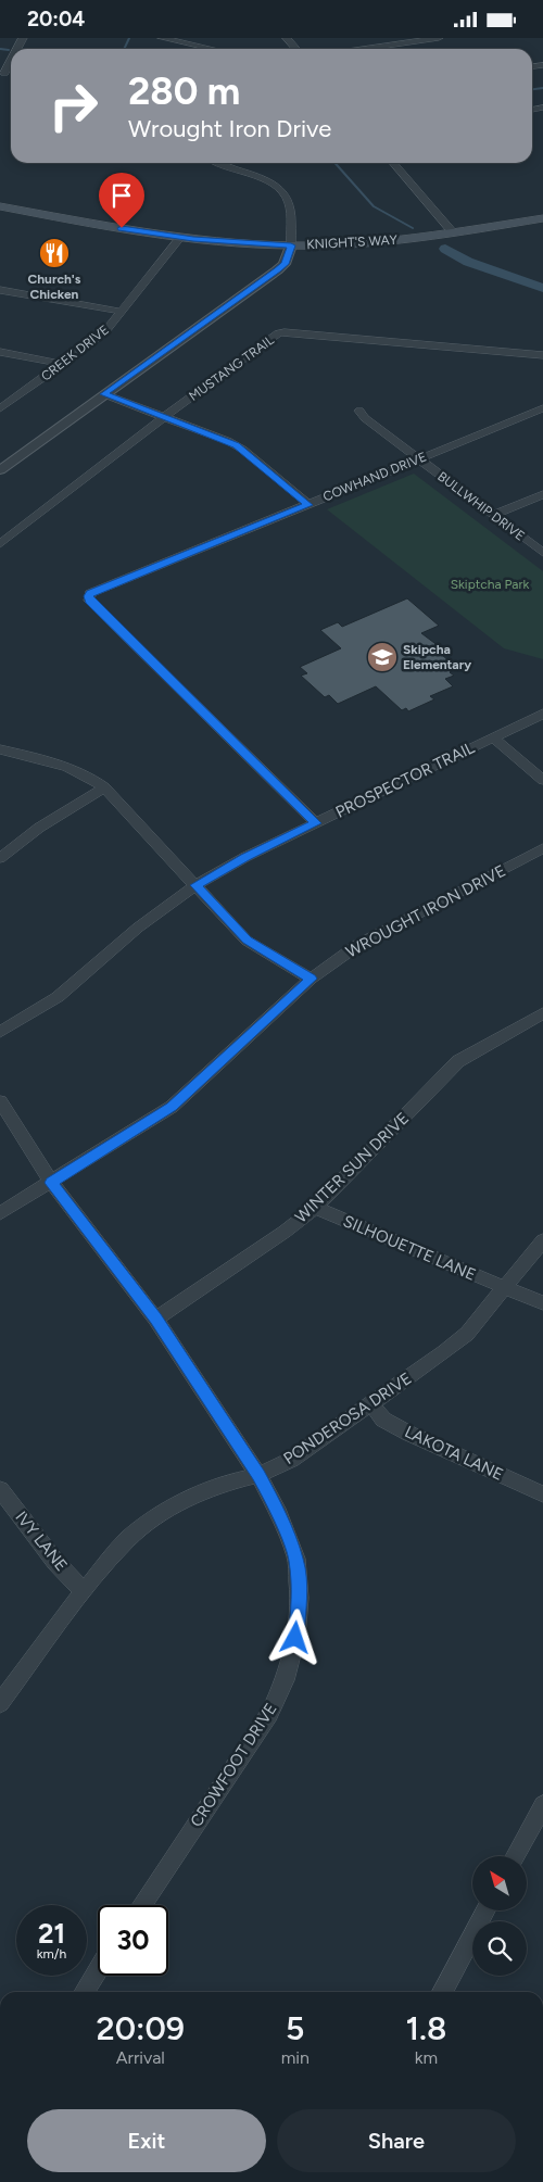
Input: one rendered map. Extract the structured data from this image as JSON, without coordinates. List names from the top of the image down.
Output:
{
  "streets": {
    "main road": ["KNIGHT'S WAY"],
    "street": [
      "CREEK DRIVE",
      "MUSTANG TRAIL",
      "COWHAND DRIVE",
      "BULLWHIP DRIVE",
      "PROSPECTOR TRAIL",
      "WROUGHT IRON DRIVE",
      "WINTER SUN DRIVE",
      "SILHOUETTE LANE",
      "PONDEROSA DRIVE",
      "LAKOTA LANE",
      "IVY LANE",
      "CROWFOOT DRIVE"
    ]
  },
  "crossings": [
    ["KNIGHT'S WAY", "CREEK DRIVE"],
    ["COWHAND DRIVE", "BULLWHIP DRIVE"],
    ["WROUGHT IRON DRIVE", "CROWFOOT DRIVE"],
    ["WINTER SUN DRIVE", "SILHOUETTE LANE"],
    ["WINTER SUN DRIVE", "CROWFOOT DRIVE"],
    ["SILHOUETTE LANE", "PONDEROSA DRIVE"],
    ["PONDEROSA DRIVE", "LAKOTA LANE"],
    ["PONDEROSA DRIVE", "IVY LANE"],
    ["PONDEROSA DRIVE", "CROWFOOT DRIVE"]
  ],
  "parks": ["Skiptcha Park"],
  "places": {
    "restaurant": ["Church's Chicken"],
    "school or university": ["Skipcha Elementary"]
  },
  "north": "top left",
  "page": {
    "status": "20:04",
    "turn": ["280 m", "Wrought Iron Drive"],
    "speed": "21 km/h",
    "limit": "30",
    "eta": [
      "20:09",
      "Arrival",
      "5",
      "min",
      "1.8",
      "km"
    ],
    "buttons": ["Exit", "Share"]
  }
}
